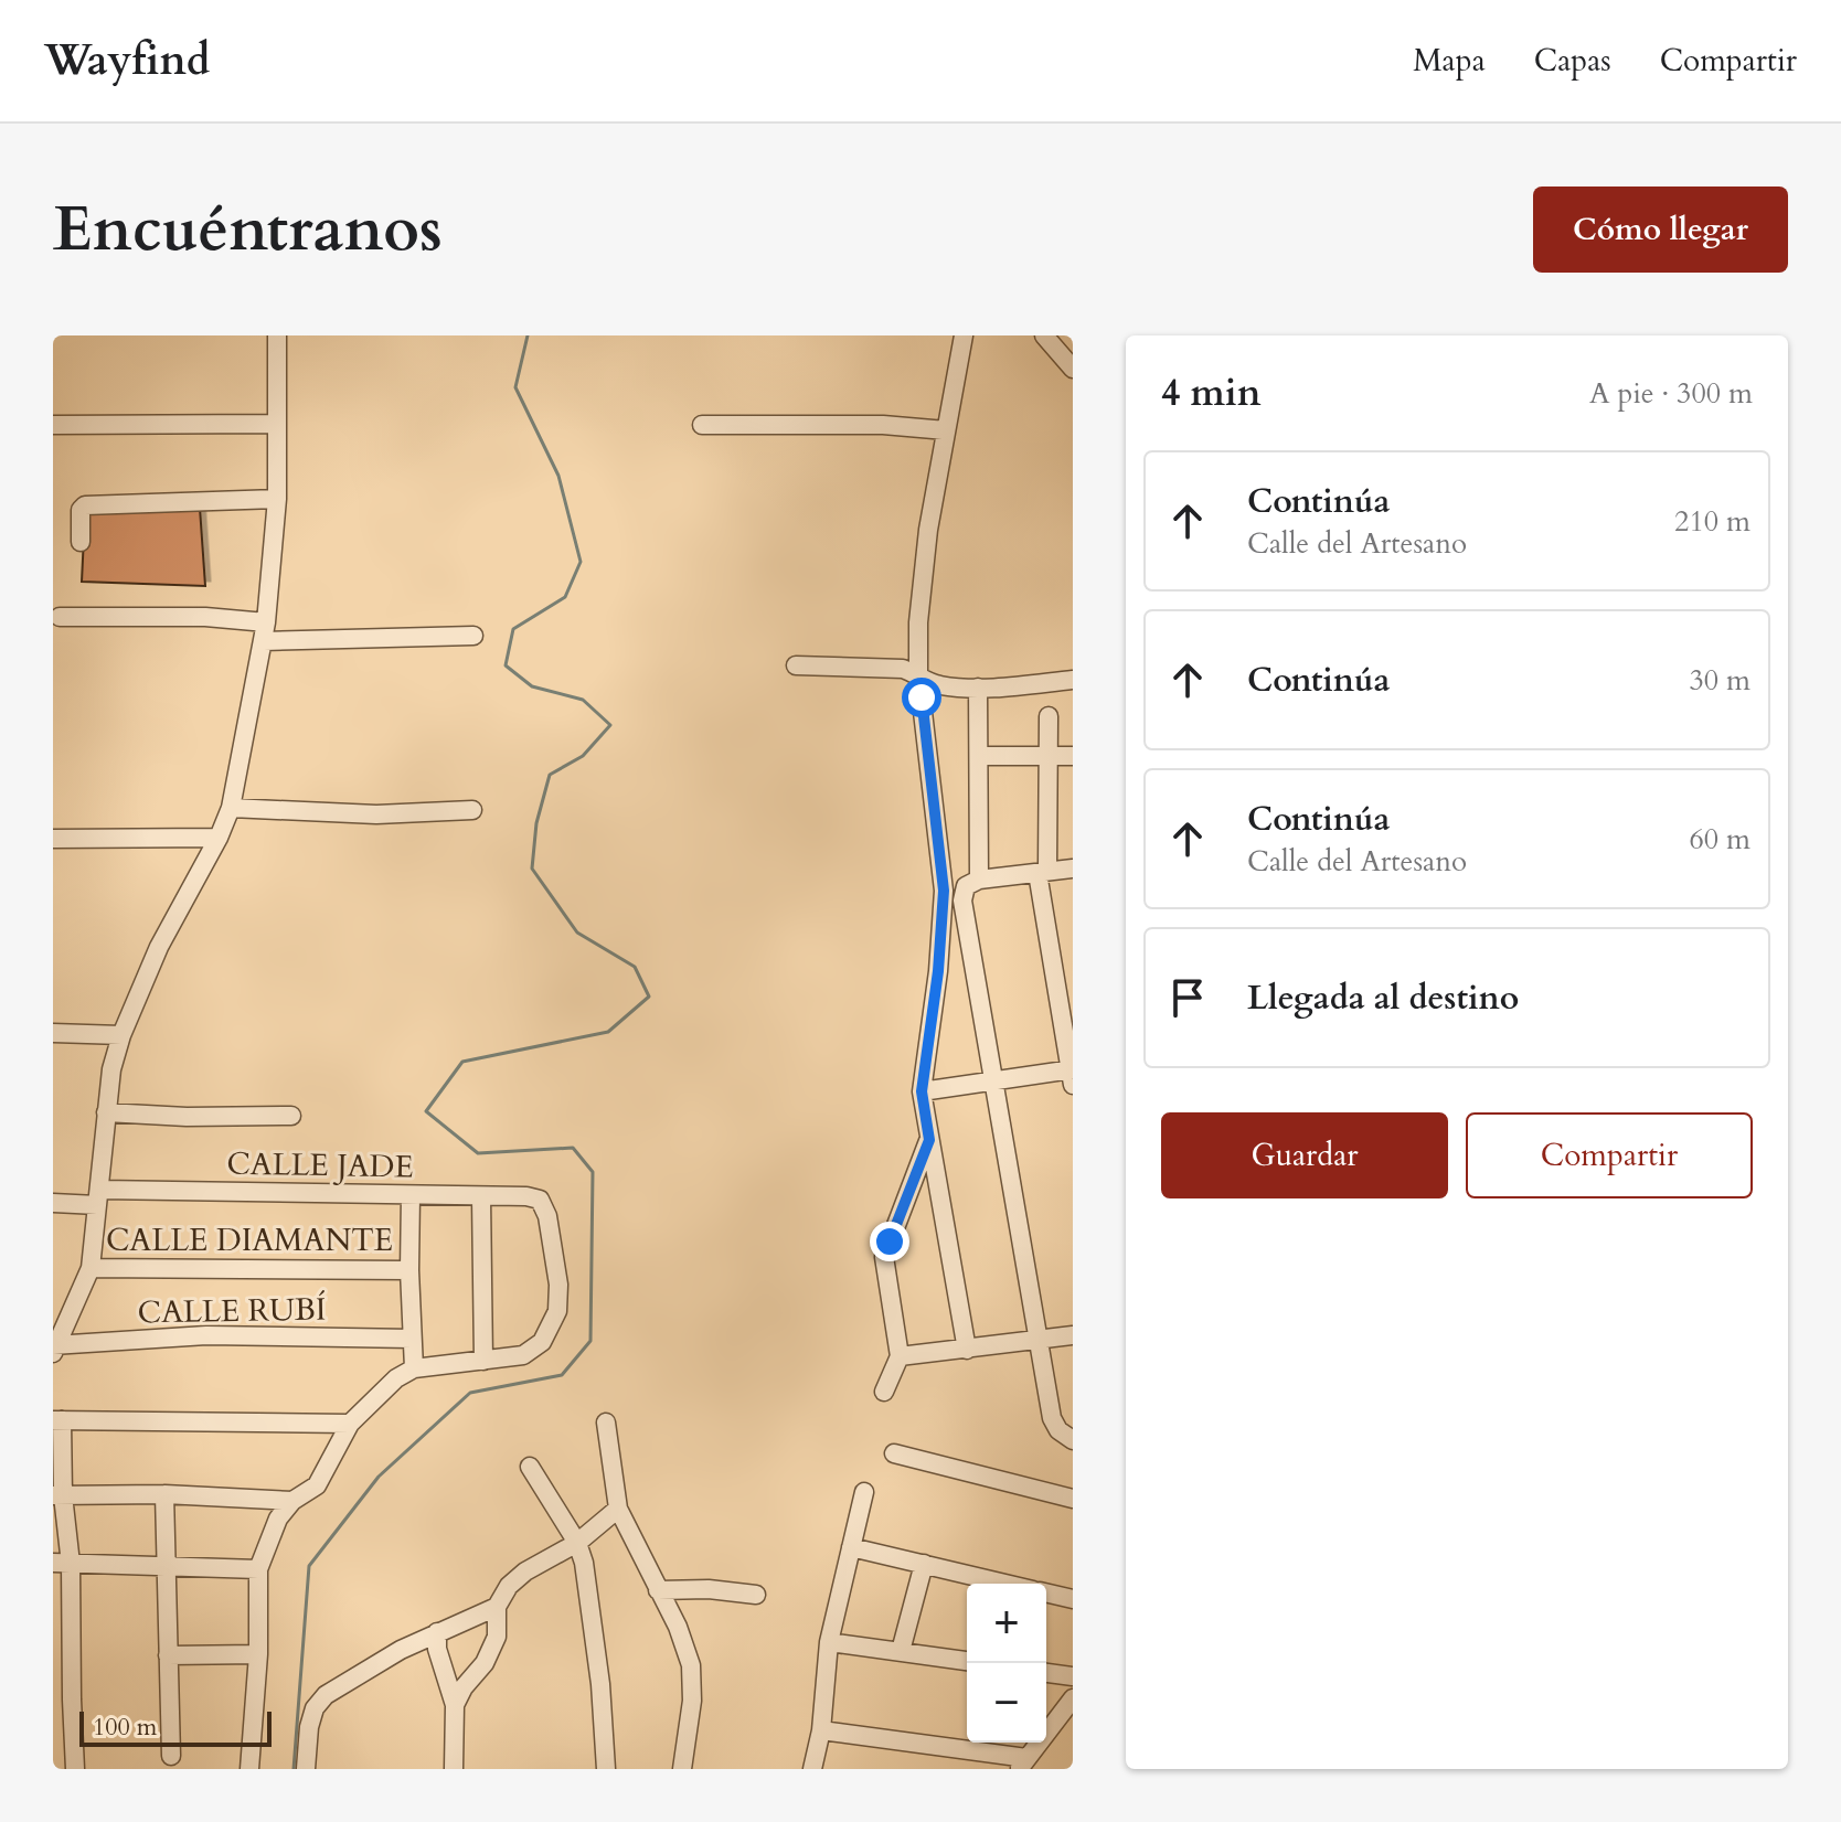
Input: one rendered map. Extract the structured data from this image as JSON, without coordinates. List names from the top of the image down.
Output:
{
  "streets": {
    "street": ["CALLE JADE", "CALLE DIAMANTE", "CALLE RUBÍ"]
  },
  "scale_bar": "100 m",
  "page": {
    "header": "Wayfind",
    "nav": ["Mapa", "Capas", "Compartir"],
    "buttons": [
      "Cómo llegar",
      ["Guardar", "Compartir"]
    ],
    "title": "Encuéntranos",
    "heading": ["4 min", "A pie · 300 m"],
    "list": [
      ["Continúa", "Calle del Artesano", "210 m"],
      ["Continúa", "30 m"],
      ["Continúa", "Calle del Artesano", "60 m"],
      "Llegada al destino"
    ],
    "map_buttons": ["+", "−"],
    "scale": "100 m"
  }
}
